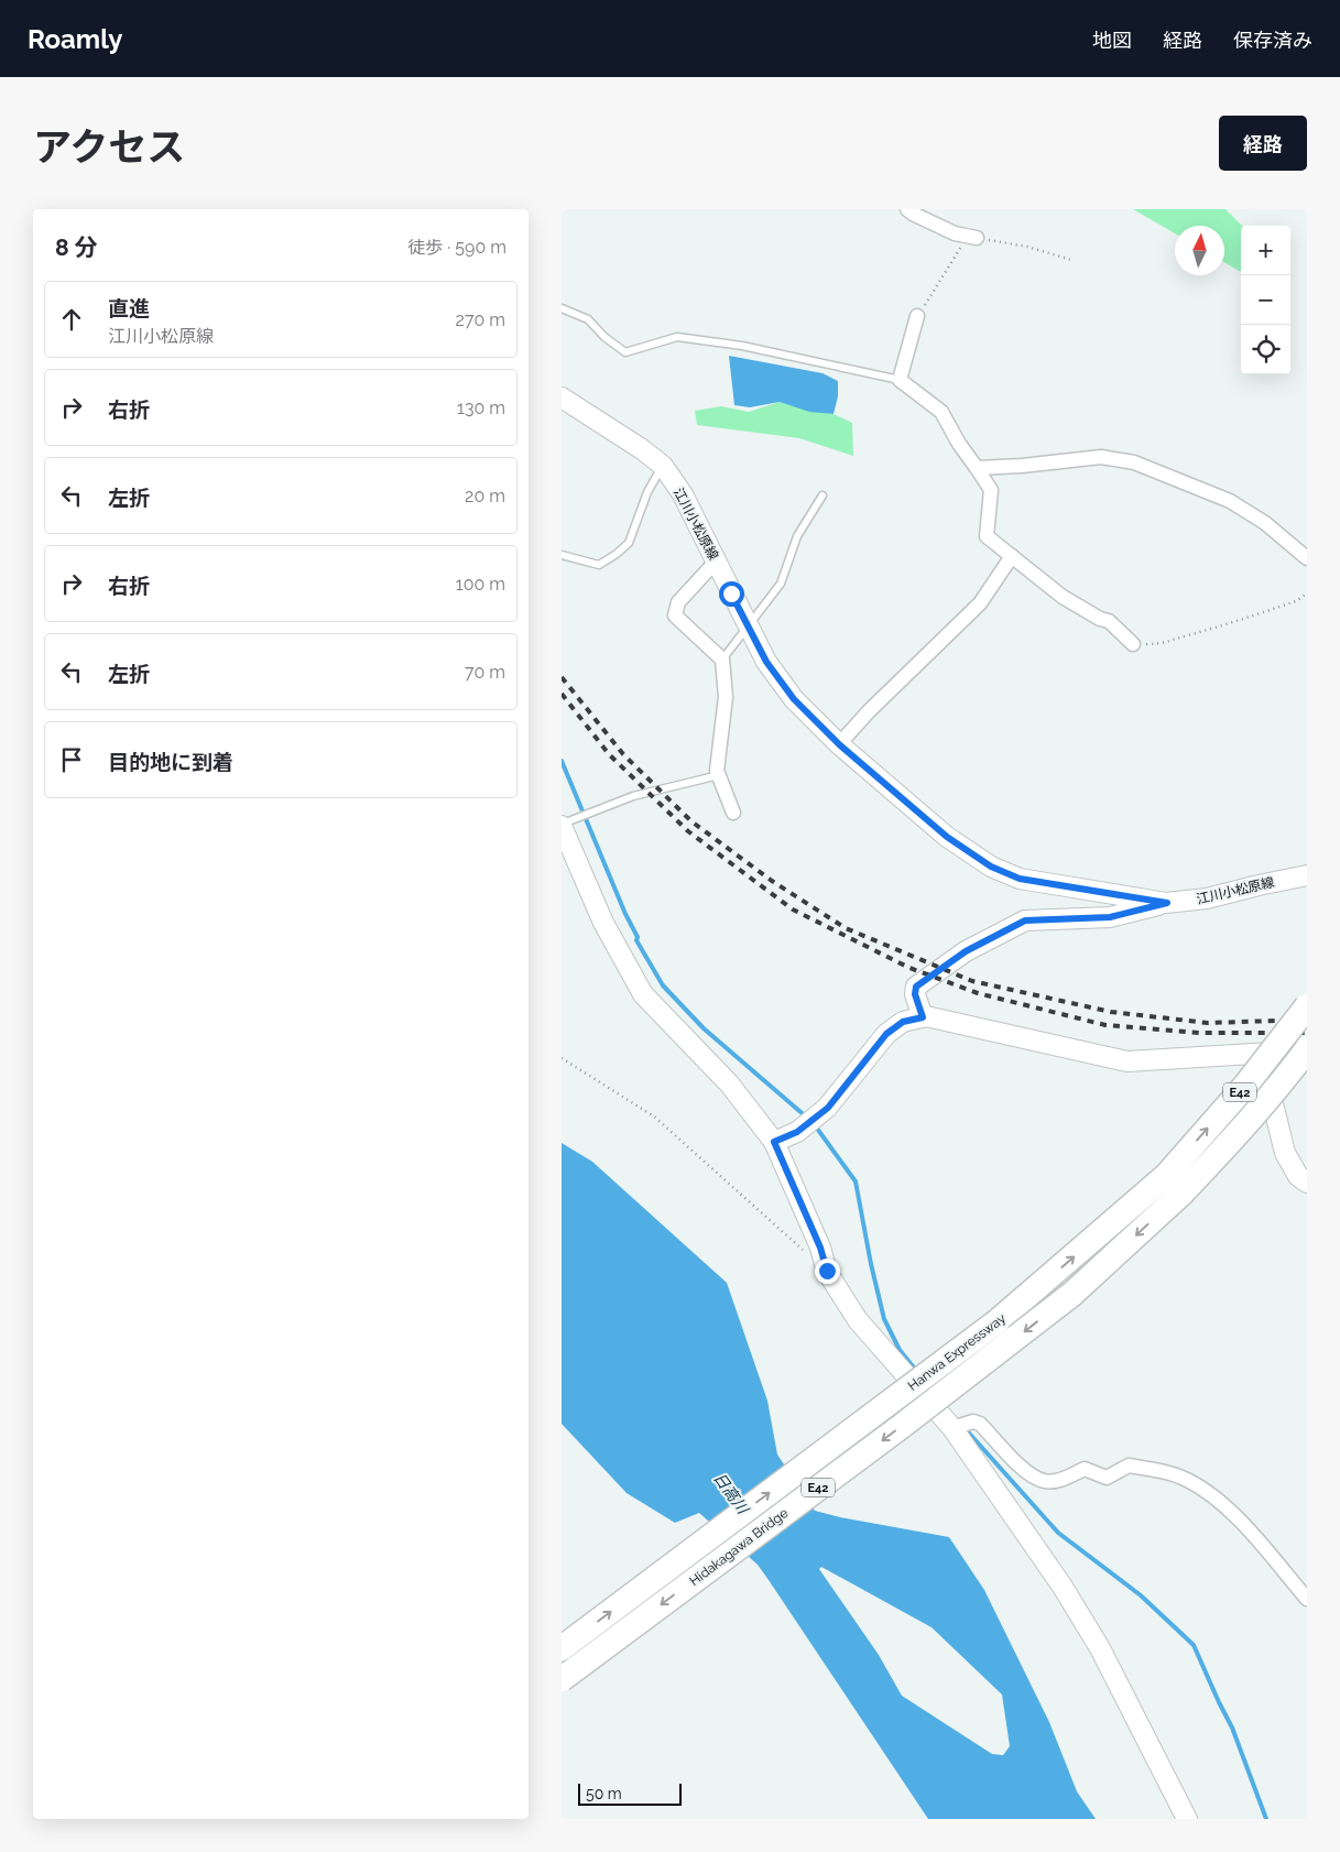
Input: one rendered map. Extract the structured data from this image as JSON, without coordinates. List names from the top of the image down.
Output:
{
  "streets": {
    "highway": ["E42", "Hanwa Expressway", "Hidakagawa Bridge"],
    "street": ["江川小松原線"]
  },
  "crossings": [
    ["Hanwa Expressway", "Hidakagawa Bridge"]
  ],
  "one_way": ["Hidakagawa Bridge"],
  "water": ["日高川"],
  "scale_bar": "50 m",
  "north": "top",
  "page": {
    "header": "Roamly",
    "nav": ["地図", "経路", "保存済み"],
    "title": "アクセス",
    "buttons": "経路",
    "heading": ["8 分", "徒歩 · 590 m"],
    "map_buttons": ["+", "−"],
    "list": [
      ["直進", "江川小松原線", "270 m"],
      ["右折", "130 m"],
      ["左折", "20 m"],
      ["右折", "100 m"],
      ["左折", "70 m"],
      "目的地に到着"
    ],
    "scale": "50 m"
  }
}
